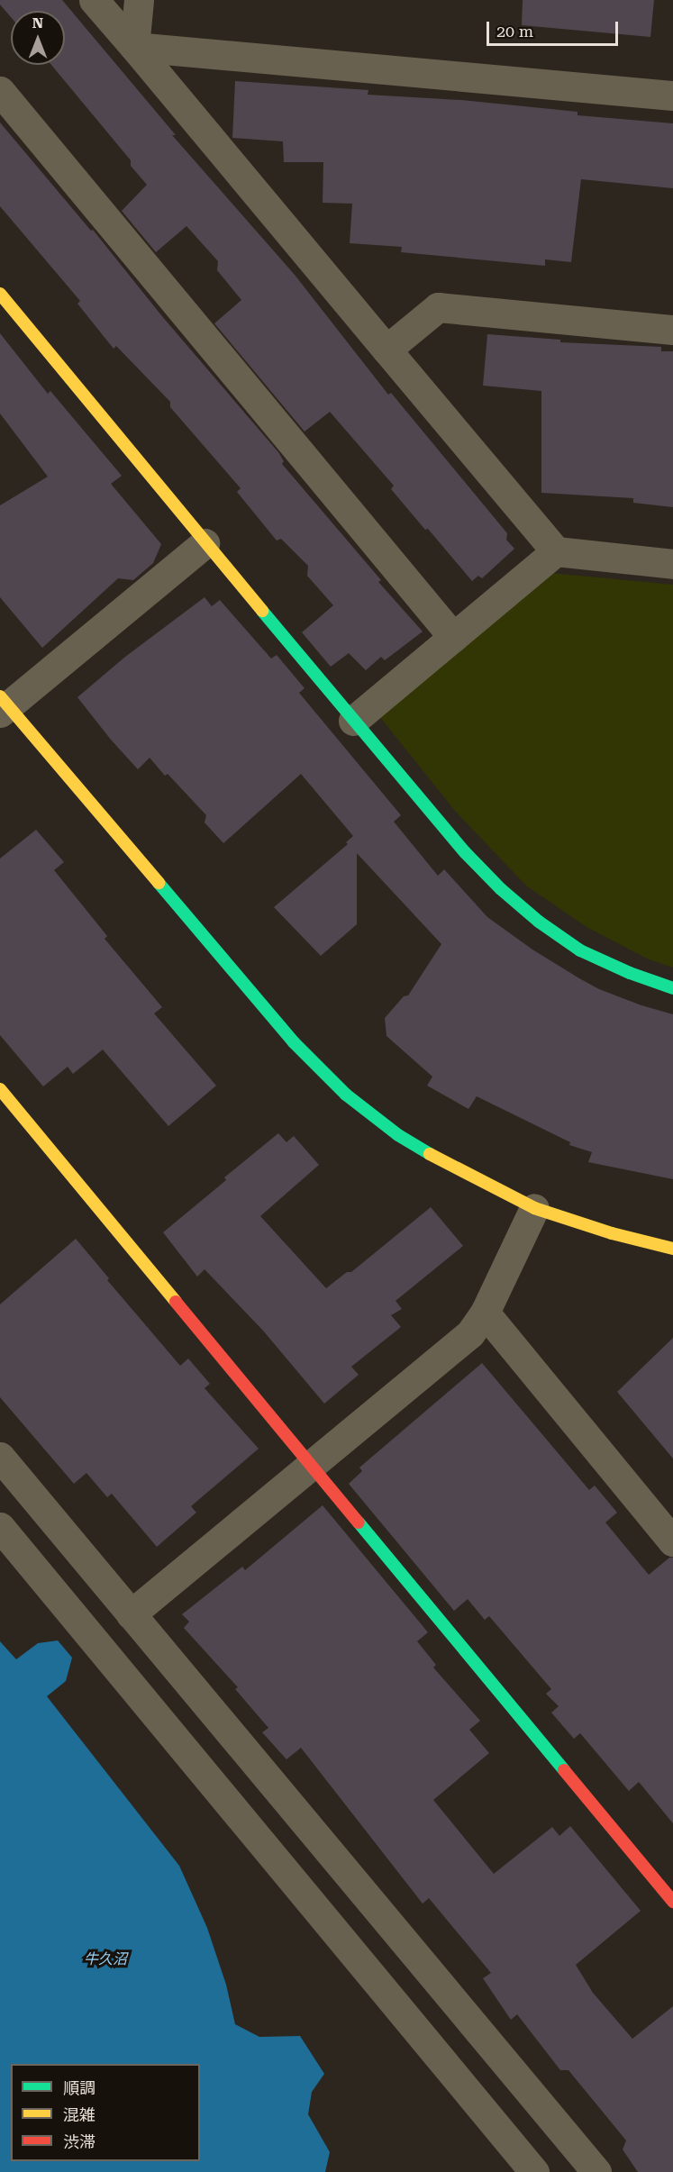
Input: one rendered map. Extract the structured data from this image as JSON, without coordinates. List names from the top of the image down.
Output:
{
  "water": ["牛久沼"],
  "legend": ["順調", "混雑", "渋滞"],
  "scale_bar": "20 m",
  "north": "top"
}
